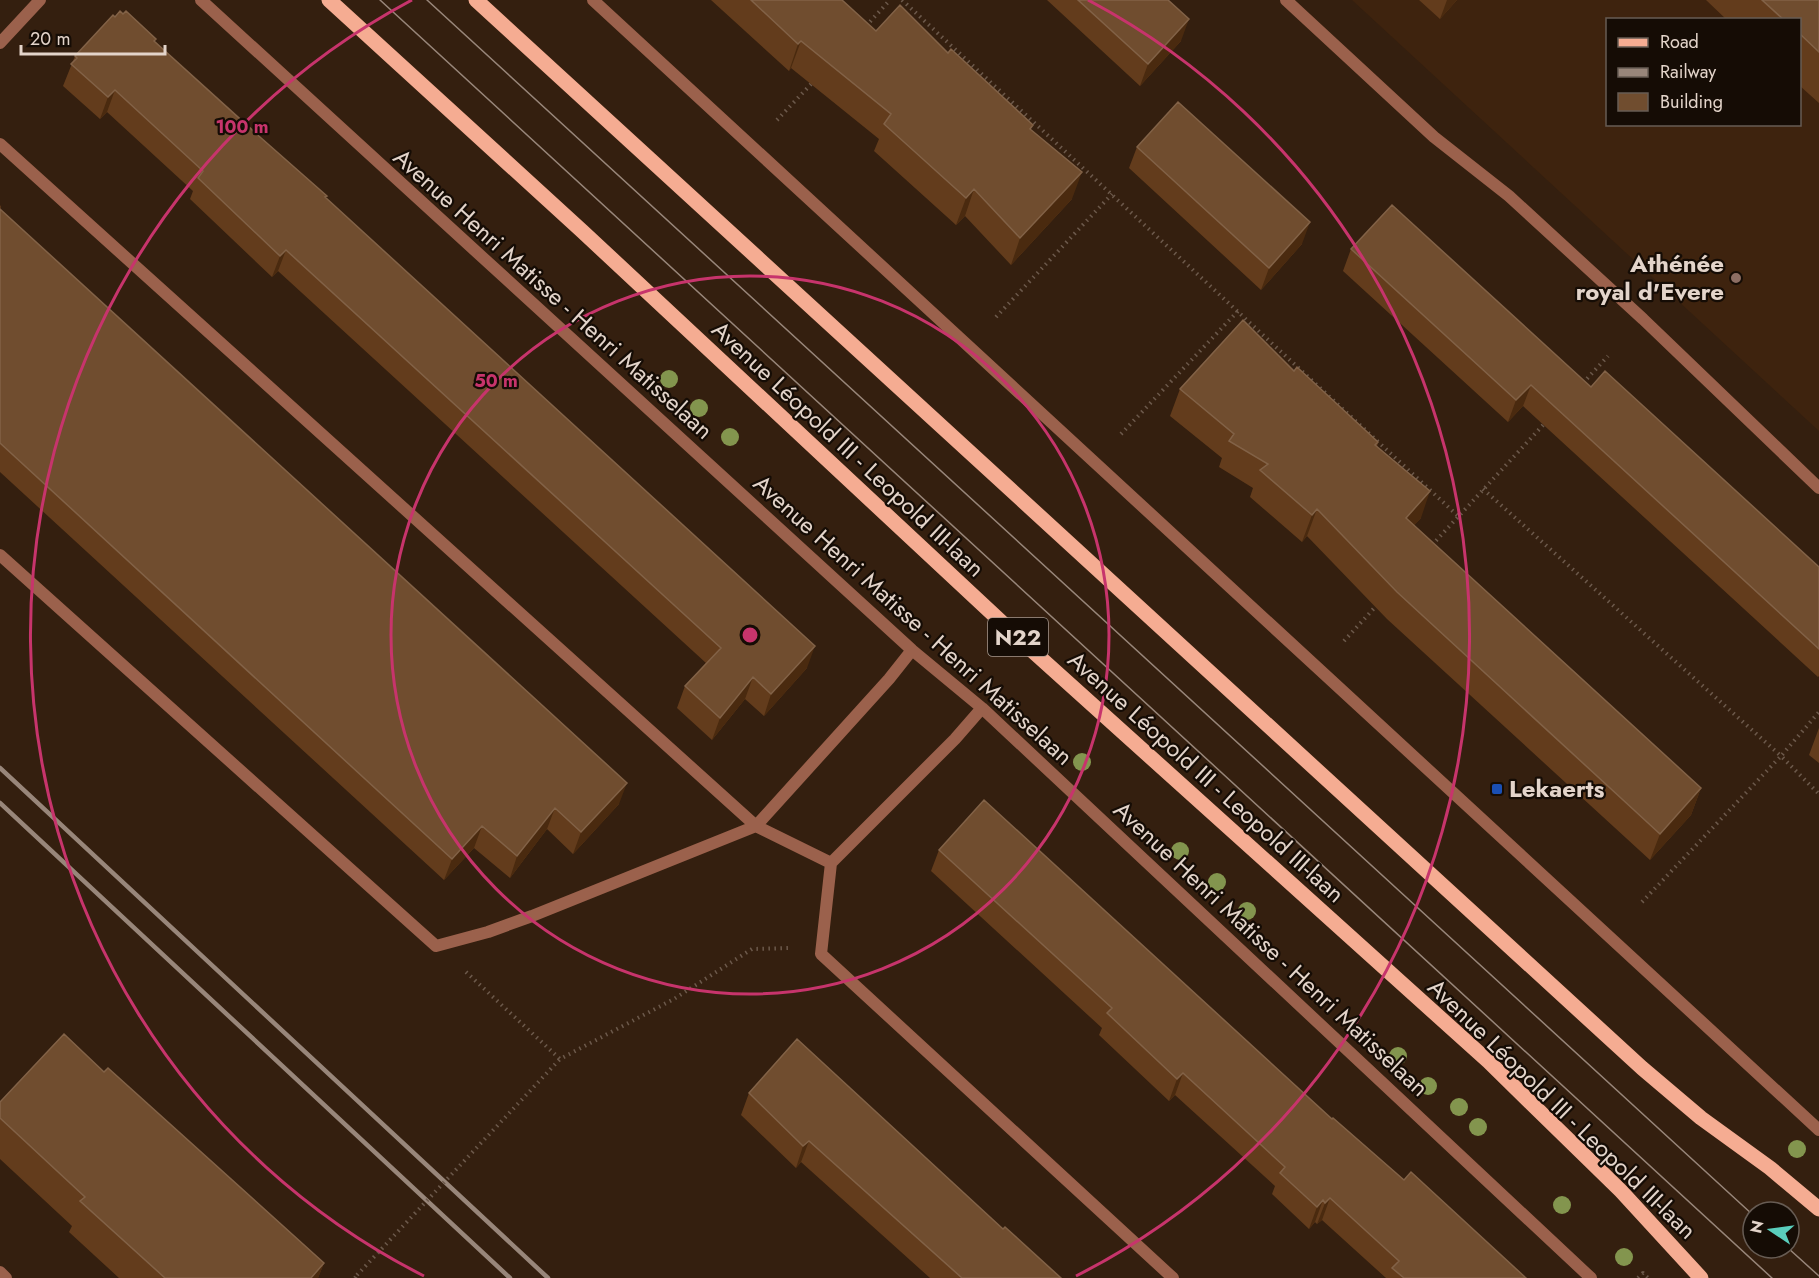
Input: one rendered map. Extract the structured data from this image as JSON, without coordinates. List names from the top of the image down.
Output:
{
  "streets": {
    "main road": ["Avenue Léopold III - Leopold III-laan", "N22"],
    "street": ["Avenue Henri Matisse - Henri Matisselaan"]
  },
  "places": {
    "other": ["Athénée royal d'Evere"],
    "transit": ["Lekaerts"]
  },
  "legend": ["Road", "Railway", "Building"],
  "scale_bar": "20 m",
  "north": "left",
  "rings": ["100 m", "50 m"]
}
